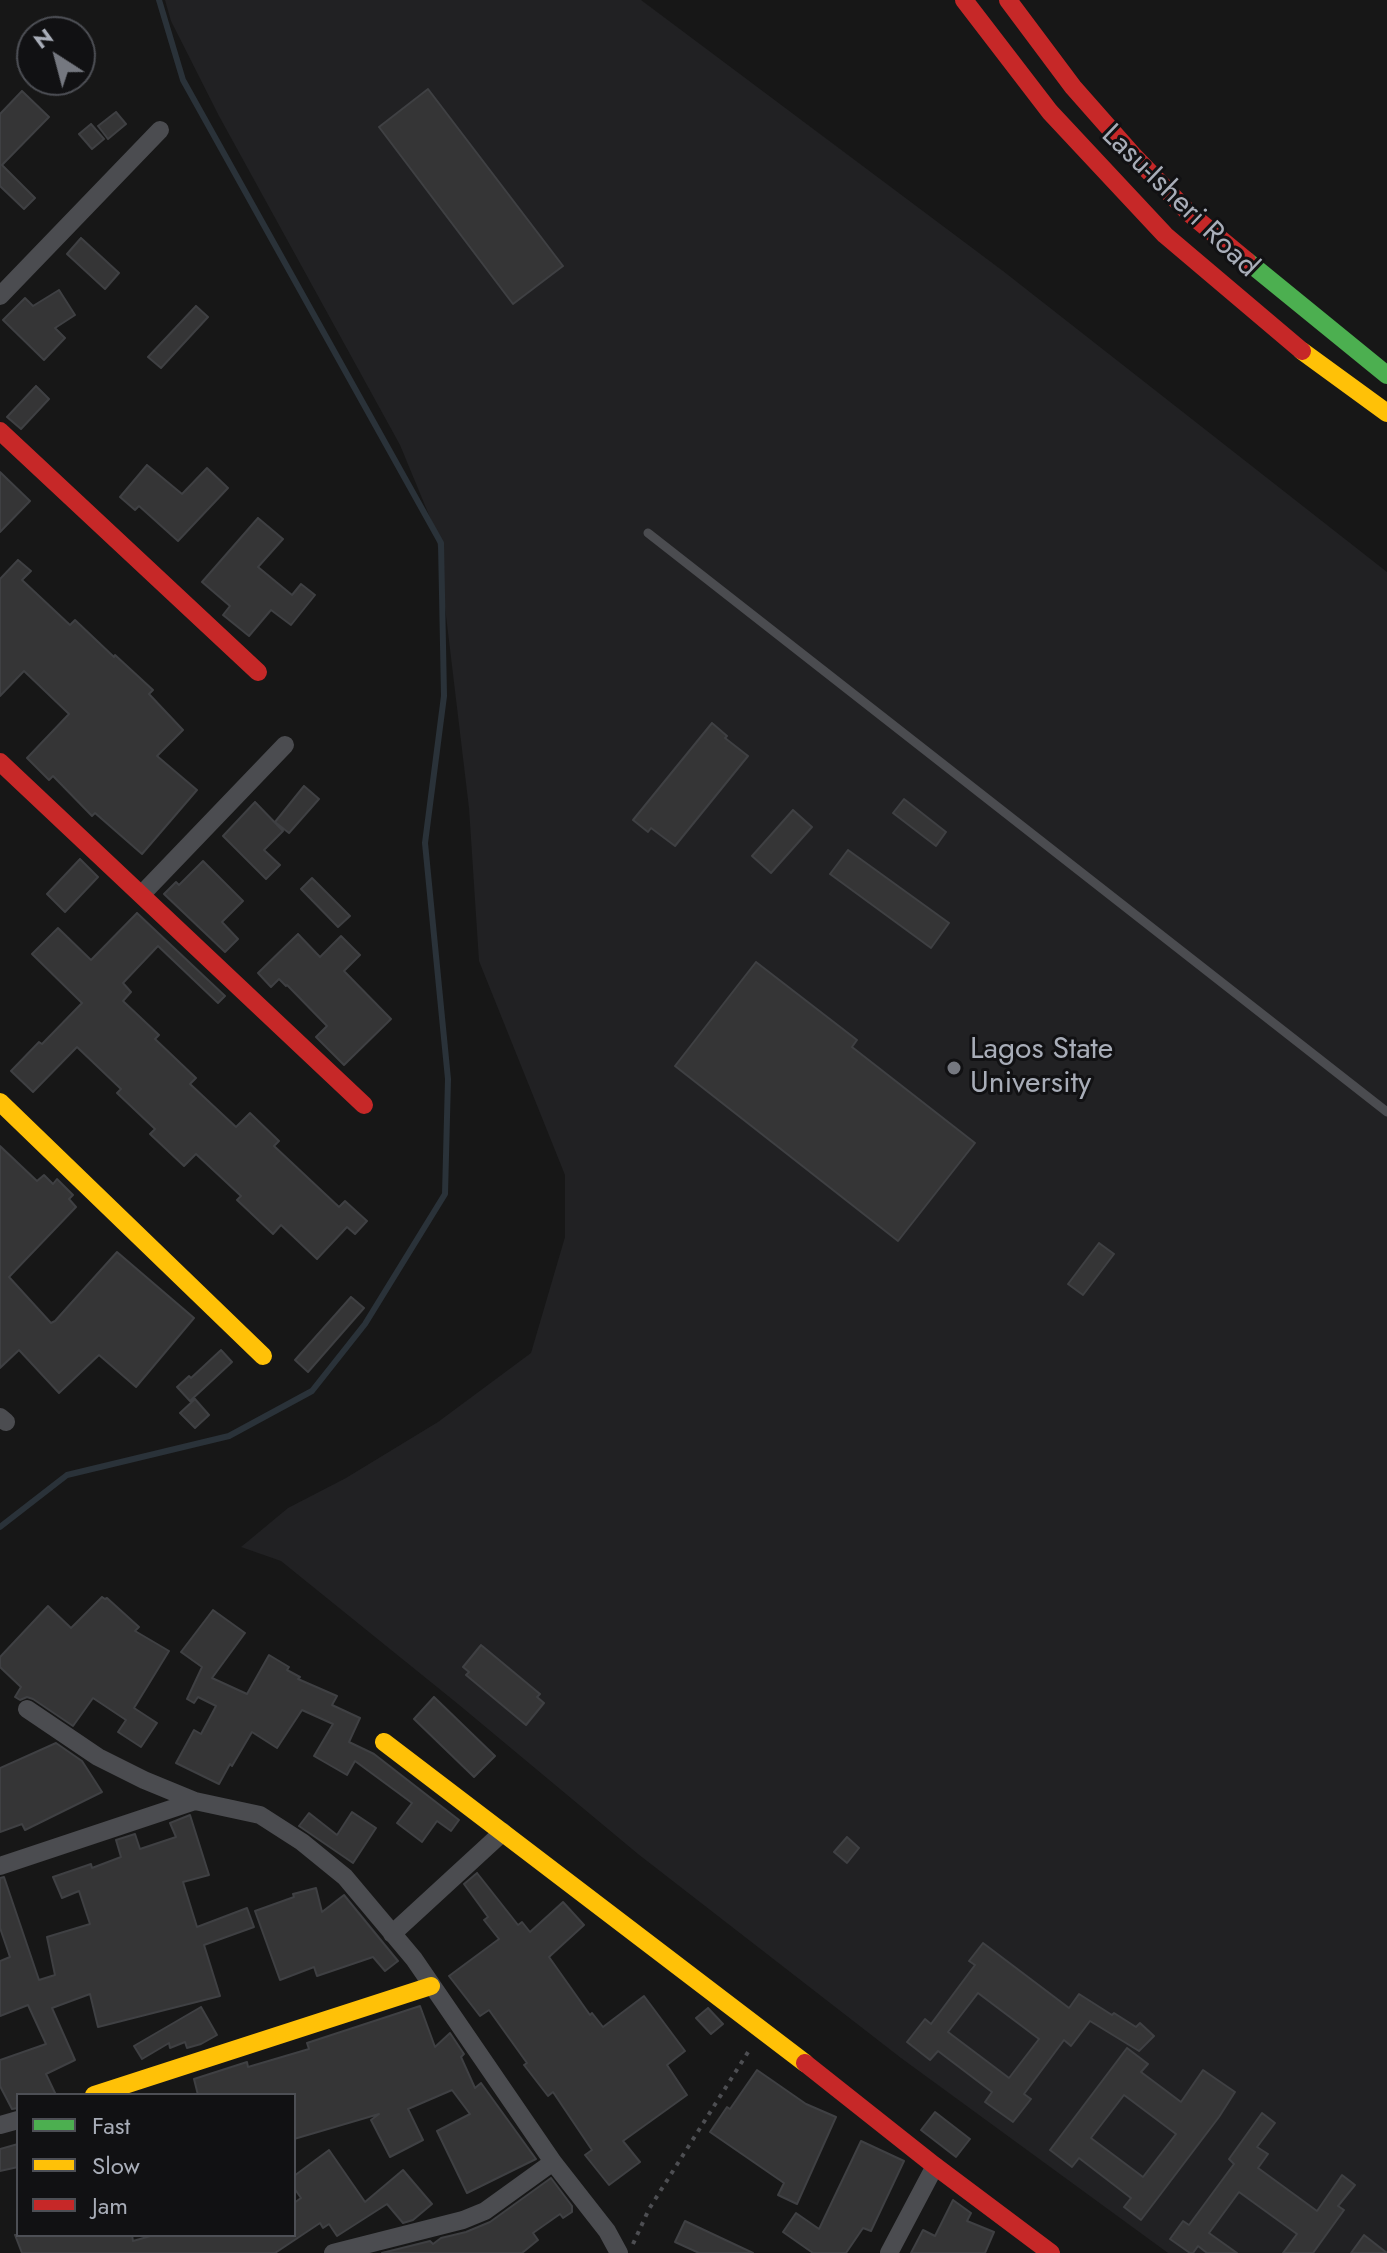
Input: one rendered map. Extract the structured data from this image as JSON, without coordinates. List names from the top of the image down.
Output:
{
  "streets": {
    "street": ["Lasu-Isheri Road"]
  },
  "places": ["Lagos State University"],
  "legend": ["Fast", "Slow", "Jam"],
  "north": "top left"
}
